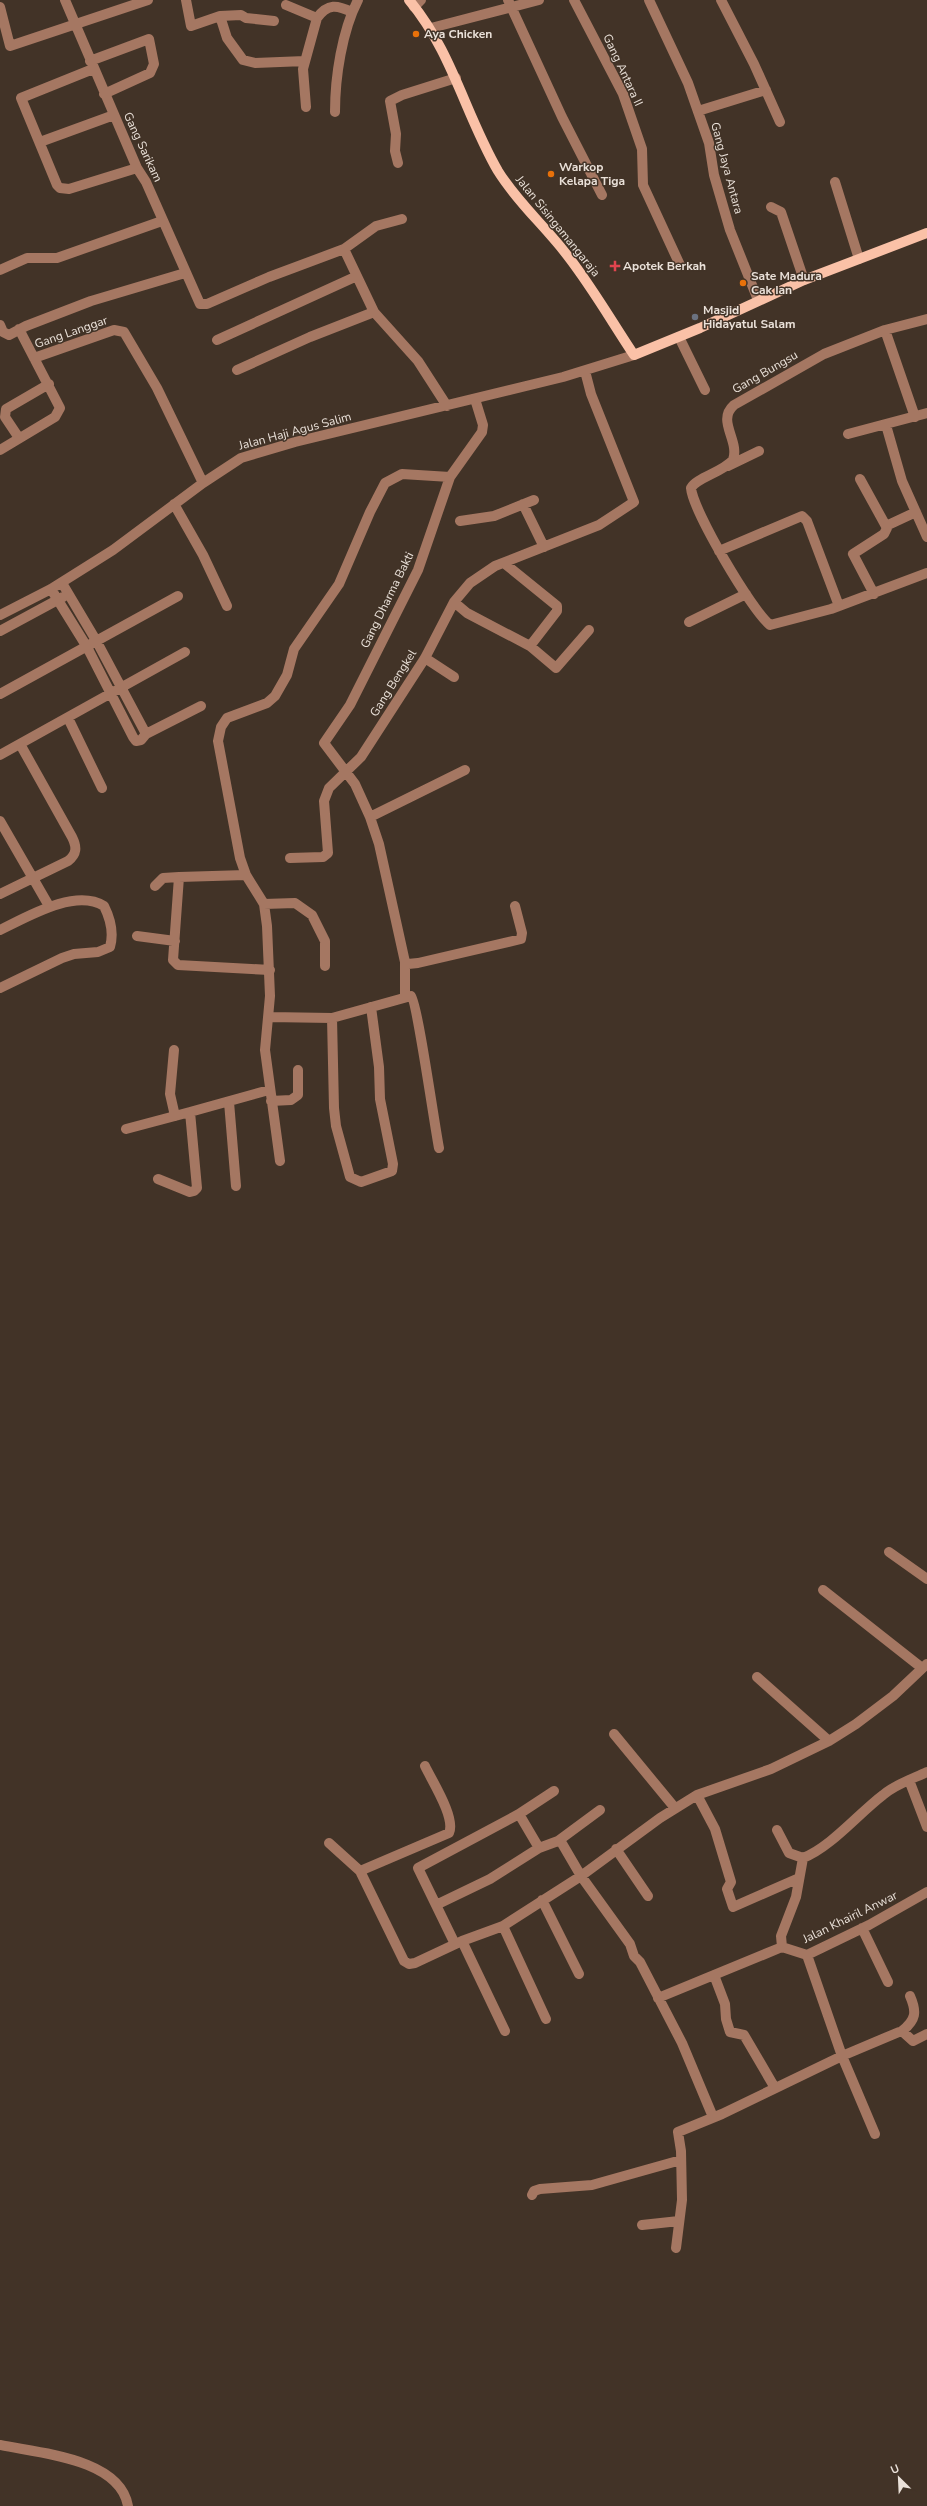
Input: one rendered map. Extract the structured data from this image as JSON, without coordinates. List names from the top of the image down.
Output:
{
  "streets": {
    "main road": ["Jalan Sisingamangaraja"],
    "street": [
      "Gang Antara II",
      "Gang Sarikam",
      "Gang Jaya Antara",
      "Gang Langgar",
      "Gang Bungsu",
      "Jalan Haji Agus Salim",
      "Gang Dharma Bakti",
      "Gang Bengkel",
      "Jalan Khairil Anwar"
    ]
  },
  "crossings": [
    ["Jalan Sisingamangaraja", "Jalan Haji Agus Salim"],
    ["Gang Langgar", "Jalan Haji Agus Salim"],
    ["Jalan Haji Agus Salim", "Gang Dharma Bakti"],
    ["Jalan Haji Agus Salim", "Gang Bengkel"],
    ["Gang Dharma Bakti", "Gang Bengkel"]
  ],
  "places": {
    "other": [
      "Aya Chicken",
      "Warkop Kelapa Tiga",
      "Sate Madura Cak Ian",
      "Masjid Hidayatul Salam"
    ],
    "health": ["Apotek Berkah"]
  },
  "north": "top left"
}
